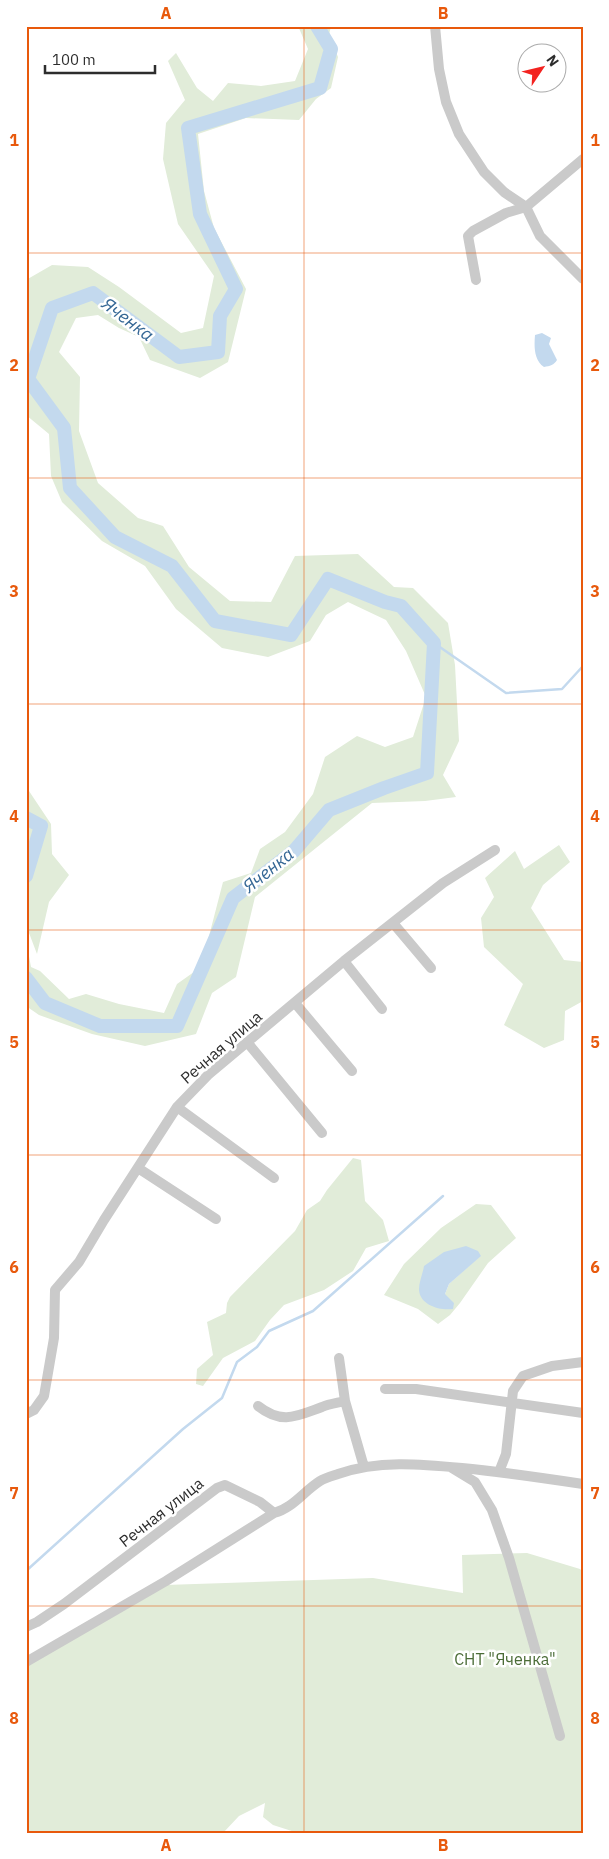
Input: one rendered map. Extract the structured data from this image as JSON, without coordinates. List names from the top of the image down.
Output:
{
  "streets": {
    "street": ["Речная улица"]
  },
  "water": ["Яченка"],
  "parks": ["СНТ \"Яченка\""],
  "scale_bar": "100 m",
  "north": "top right",
  "grid": {
    "columns": ["A", "B"],
    "rows": [
      "1",
      "2",
      "3",
      "4",
      "5",
      "6",
      "7",
      "8"
    ]
  }
}
